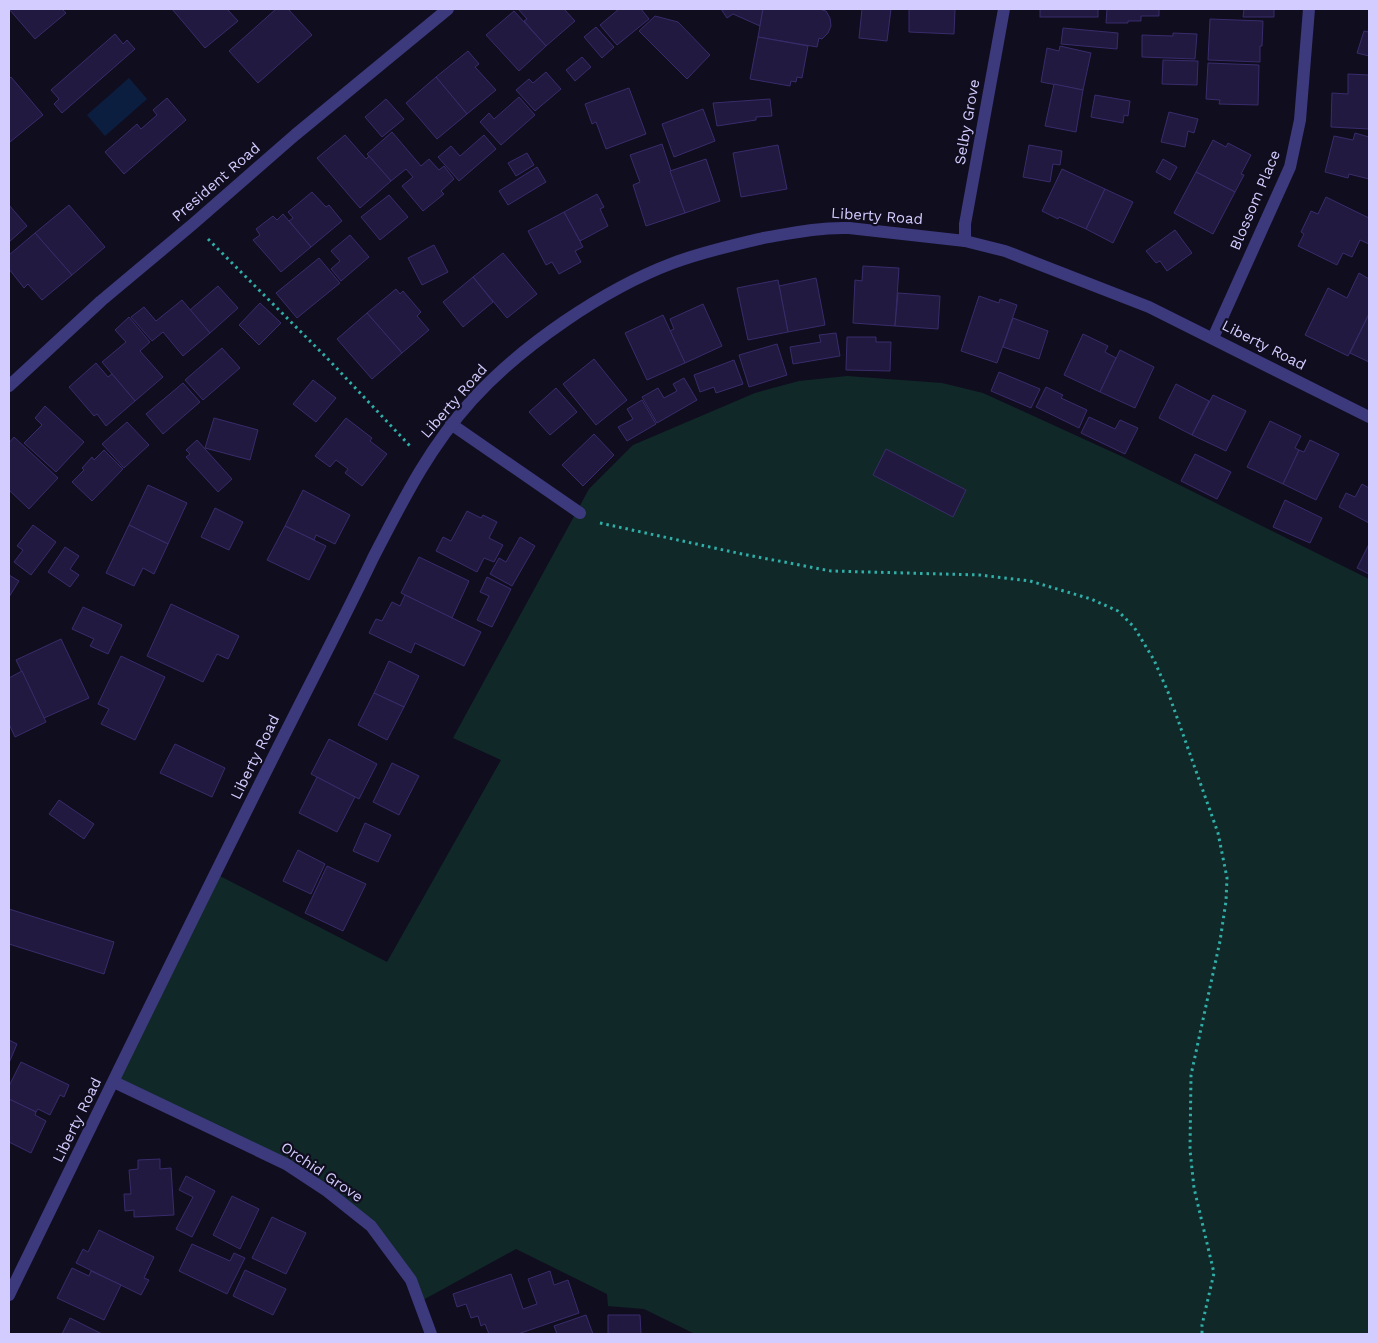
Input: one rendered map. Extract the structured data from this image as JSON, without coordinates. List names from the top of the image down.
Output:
{
  "streets": {
    "street": [
      "Selby Grove",
      "President Road",
      "Blossom Place",
      "Liberty Road",
      "Orchid Grove"
    ]
  },
  "crossings": [
    ["Selby Grove", "Liberty Road"],
    ["Blossom Place", "Liberty Road"],
    ["Liberty Road", "Orchid Grove"]
  ]
}
